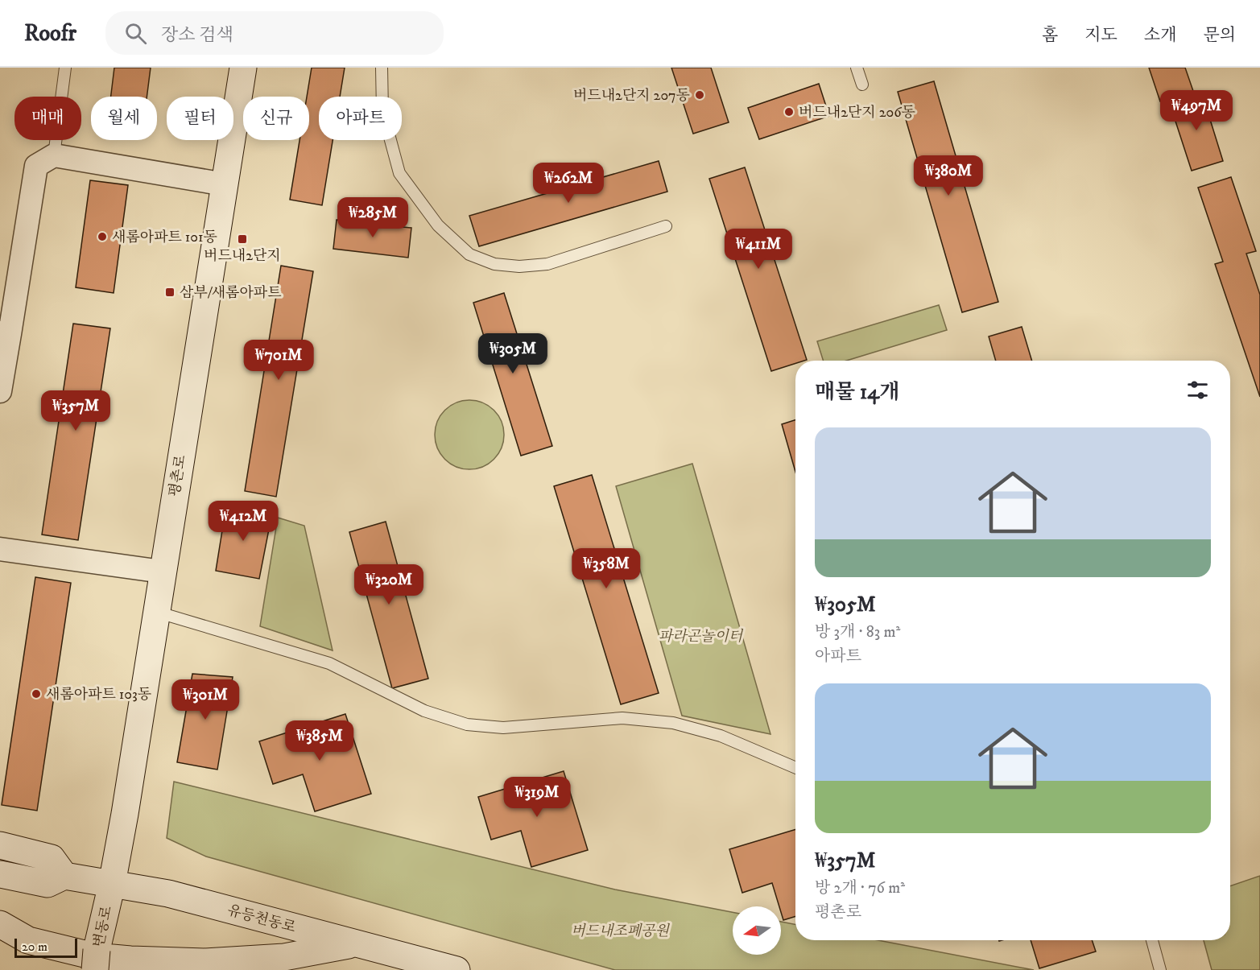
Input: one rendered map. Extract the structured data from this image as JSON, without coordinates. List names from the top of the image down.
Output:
{
  "streets": {
    "main road": ["평촌로", "유등천동로", "변동로"]
  },
  "crossings": [
    ["평촌로", "유등천동로"],
    ["평촌로", "변동로"],
    ["유등천동로", "변동로"]
  ],
  "parks": ["파라곤놀이터", "버드내조폐공원"],
  "places": {
    "other": [
      "버드내2단지 207동",
      "버드내2단지 206동",
      "새롬아파트 101동",
      "새롬아파트 103동"
    ],
    "transit": ["버드내2단지", "삼부/새롬아파트"]
  },
  "scale_bar": "20 m",
  "north": "left",
  "page": {
    "header": "Roofr",
    "search": "장소 검색",
    "nav": [
      "홈",
      "지도",
      "소개",
      "문의"
    ],
    "price": [
      "₩497M",
      "₩380M",
      "₩262M",
      "₩285M",
      "₩411M",
      "₩305M",
      "₩701M",
      "₩357M",
      "₩412M",
      "₩358M",
      "₩320M",
      "₩301M",
      "₩385M",
      "₩319M"
    ],
    "chip": [
      "매매",
      "월세",
      "필터",
      "신규",
      "아파트"
    ],
    "heading": "매물 14개",
    "list": [
      {
        "name": "₩305M",
        "note": "방 3개 · 83 m² · 아파트"
      },
      {
        "name": "₩357M",
        "note": "방 2개 · 76 m² · 평촌로"
      }
    ],
    "scale": "20 m"
  }
}
